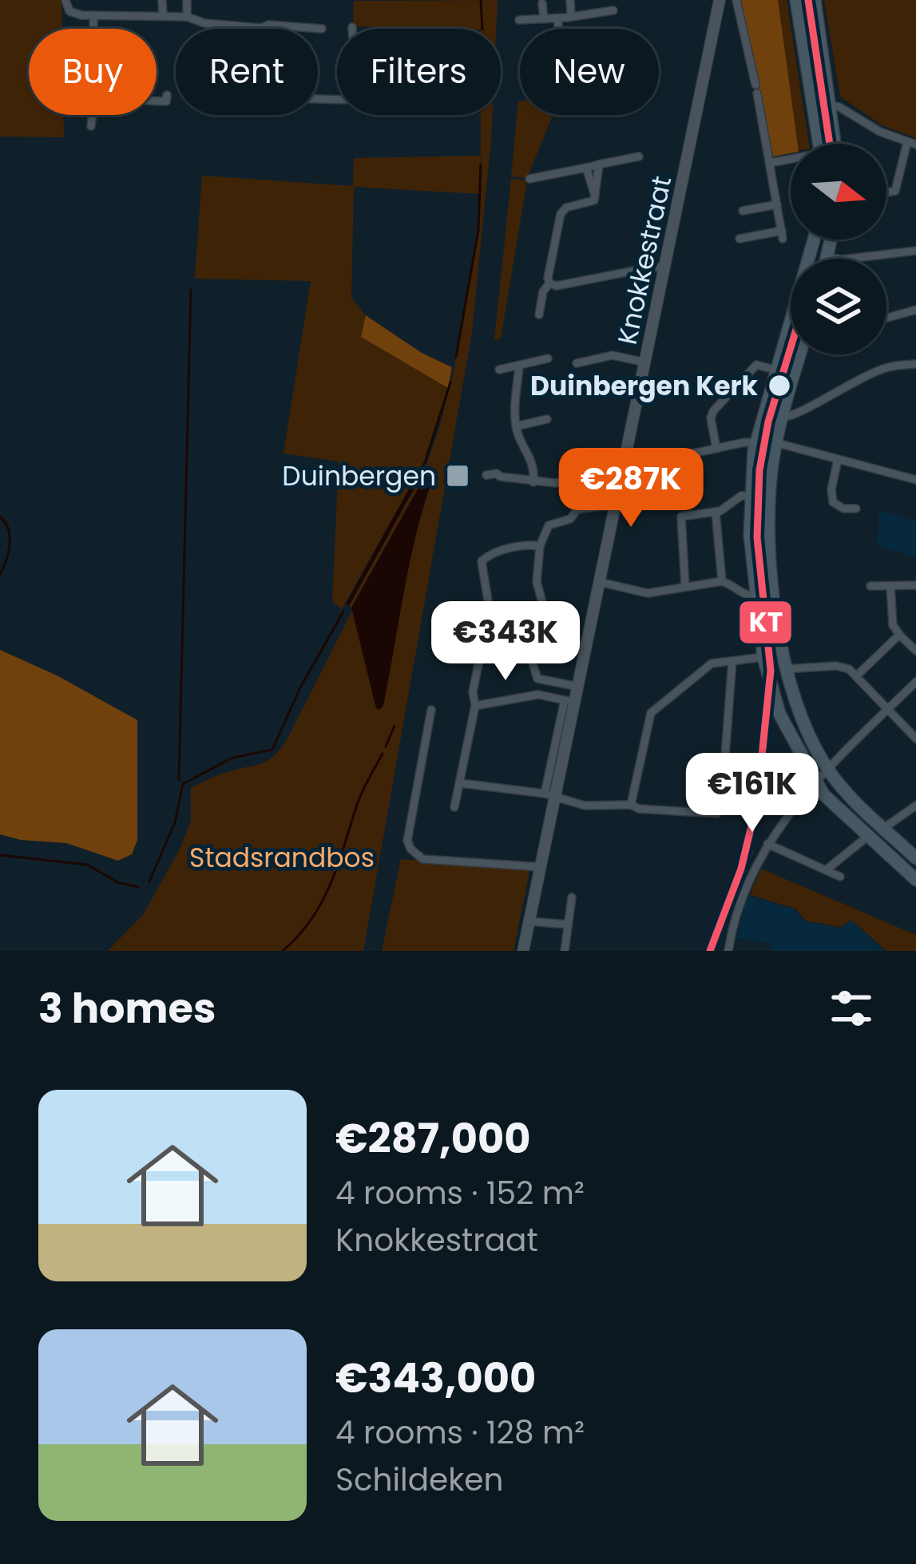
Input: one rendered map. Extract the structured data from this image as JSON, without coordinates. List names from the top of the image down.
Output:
{
  "streets": {
    "street": ["Knokkestraat"]
  },
  "parks": ["Stadsrandbos"],
  "places": {
    "other": ["Duinbergen Kerk"],
    "transit": ["Duinbergen"]
  },
  "lines": ["transit line KT"],
  "north": "right",
  "page": {
    "chip": [
      "Buy",
      "Rent",
      "Filters",
      "New"
    ],
    "price": ["€287K", "€343K", "€161K"],
    "heading": "3 homes",
    "list": [
      {
        "name": "€287,000",
        "note": "4 rooms · 152 m² · Knokkestraat"
      },
      {
        "name": "€343,000",
        "note": "4 rooms · 128 m² · Schildeken"
      }
    ]
  }
}
